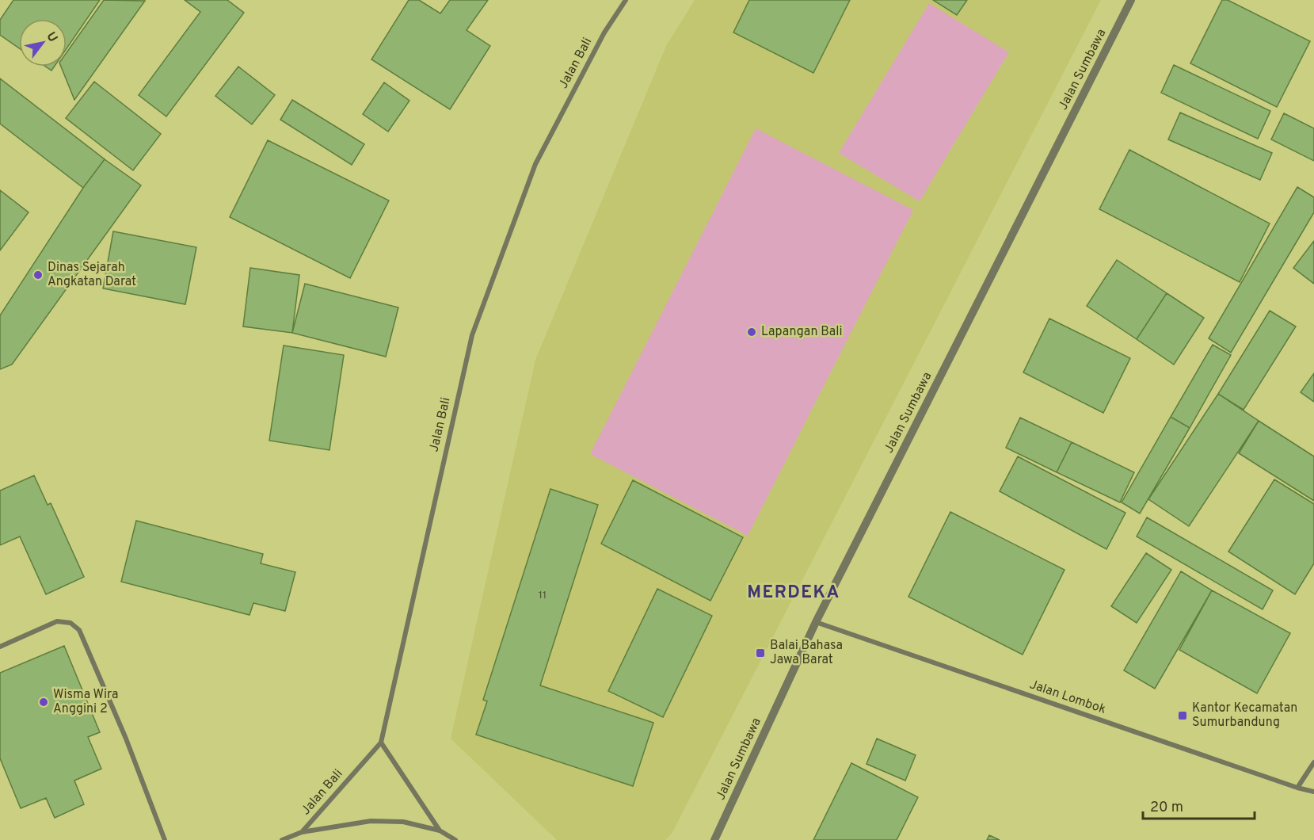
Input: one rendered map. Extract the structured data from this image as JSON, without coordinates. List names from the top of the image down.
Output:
{
  "streets": {
    "street": ["Jalan Bali", "Jalan Sumbawa", "Jalan Lombok"]
  },
  "crossings": [
    ["Jalan Sumbawa", "Jalan Lombok"]
  ],
  "districts": ["MERDEKA"],
  "places": {
    "other": ["Dinas Sejarah Angkatan Darat", "Lapangan Bali", "Wisma Wira Anggini 2"],
    "transit": ["Balai Bahasa Jawa Barat", "Kantor Kecamatan Sumurbandung"]
  },
  "house_numbers": ["11"],
  "scale_bar": "20 m",
  "north": "top right"
}
